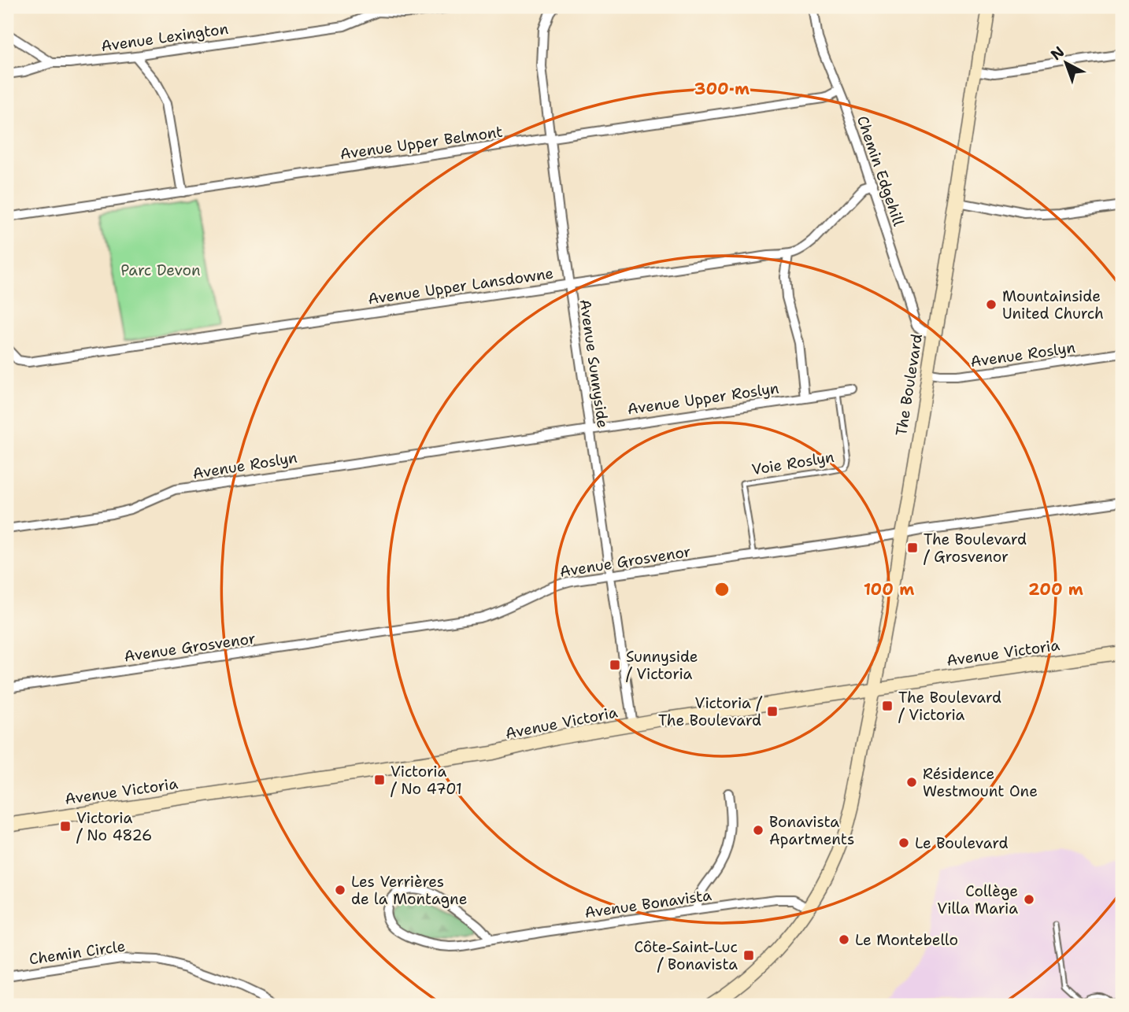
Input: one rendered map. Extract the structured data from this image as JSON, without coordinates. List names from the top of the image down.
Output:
{
  "streets": {
    "street": [
      "Avenue Lexington",
      "Avenue Upper Belmont",
      "Chemin Edgehill",
      "Avenue Upper Lansdowne",
      "Avenue Roslyn",
      "Avenue Sunnyside",
      "The Boulevard",
      "Avenue Upper Roslyn",
      "Avenue Grosvenor",
      "Avenue Victoria",
      "Avenue Bonavista",
      "Chemin Circle"
    ],
    "lane": ["Voie Roslyn"]
  },
  "crossings": [
    ["Avenue Upper Belmont", "Chemin Edgehill"],
    ["Avenue Upper Belmont", "Avenue Sunnyside"],
    ["Chemin Edgehill", "Avenue Upper Lansdowne"],
    ["Chemin Edgehill", "The Boulevard"],
    ["Avenue Upper Lansdowne", "Avenue Sunnyside"],
    ["Avenue Roslyn", "The Boulevard"],
    ["Avenue Roslyn", "Avenue Upper Roslyn"],
    ["Avenue Sunnyside", "Avenue Upper Roslyn"],
    ["Avenue Sunnyside", "Avenue Grosvenor"],
    ["Avenue Sunnyside", "Avenue Victoria"],
    ["The Boulevard", "Avenue Grosvenor"],
    ["The Boulevard", "Avenue Victoria"],
    ["The Boulevard", "Avenue Bonavista"],
    ["Avenue Upper Roslyn", "Voie Roslyn"],
    ["Voie Roslyn", "Avenue Grosvenor"]
  ],
  "parks": ["Parc Devon"],
  "places": {
    "other": [
      "Mountainside United Church",
      "Résidence Westmount One",
      "Bonavista Apartments",
      "Le Boulevard",
      "Les Verrières de la Montagne",
      "Collège Villa Maria",
      "Le Montebello"
    ],
    "transit": [
      "The Boulevard / Grosvenor",
      "Sunnyside / Victoria",
      "The Boulevard / Victoria",
      "Victoria / The Boulevard",
      "Victoria / No 4701",
      "Victoria / No 4826",
      "Côte-Saint-Luc / Bonavista"
    ]
  },
  "north": "top left",
  "rings": ["300 m", "100 m", "200 m"]
}
